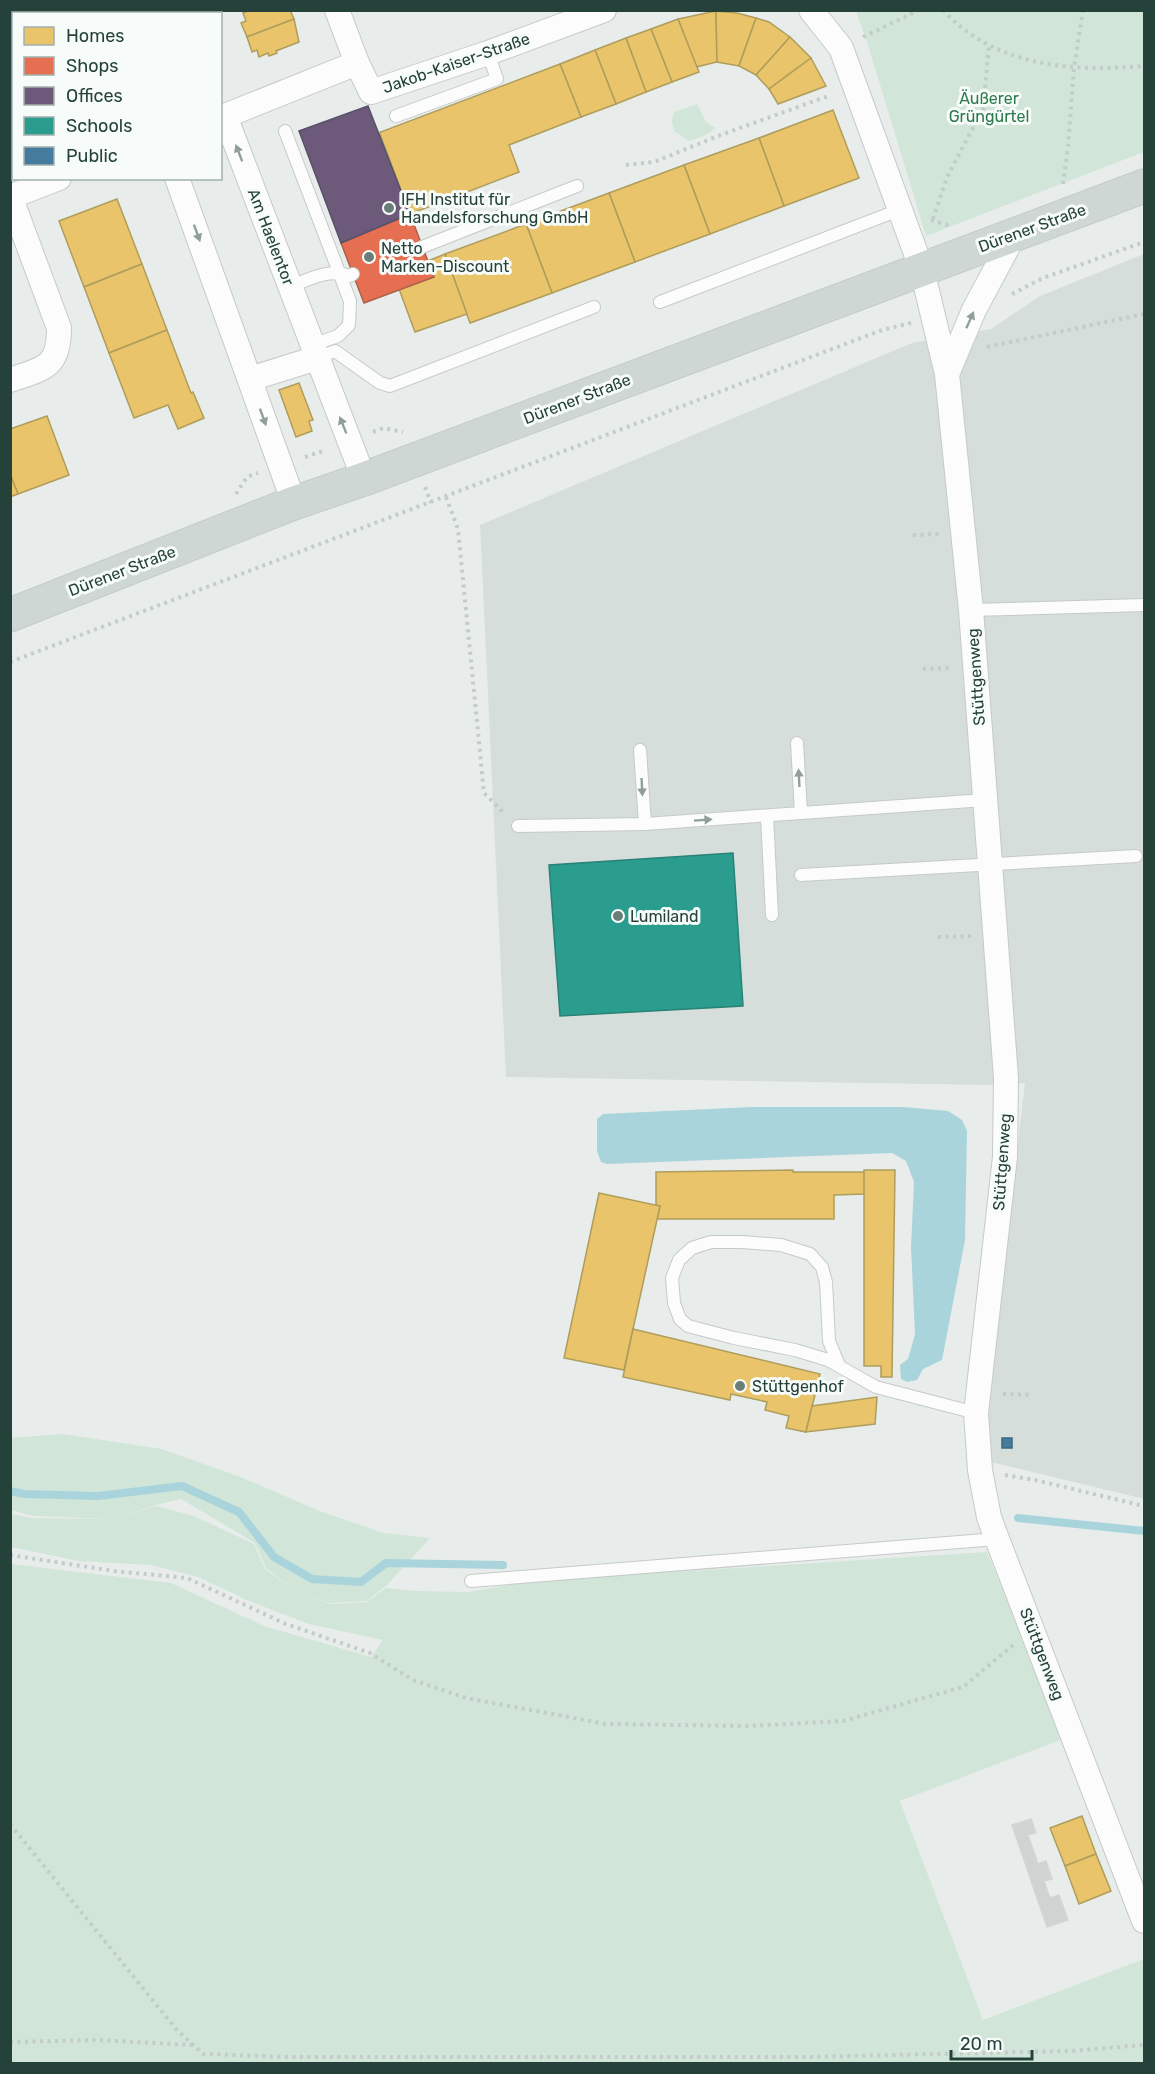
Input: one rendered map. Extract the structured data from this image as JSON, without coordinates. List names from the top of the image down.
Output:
{
  "streets": {
    "main road": ["Dürener Straße"],
    "street": ["Jakob-Kaiser-Straße", "Am Haelentor", "Stüttgenweg"]
  },
  "crossings": [
    ["Dürener Straße", "Am Haelentor"],
    ["Dürener Straße", "Stüttgenweg"]
  ],
  "parks": ["Äußerer Grüngürtel"],
  "places": [
    "IFH Institut für Handelsforschung GmbH",
    "Netto Marken-Discount",
    "Lumiland",
    "Stüttgenhof"
  ],
  "legend": [
    "Homes",
    "Shops",
    "Offices",
    "Schools",
    "Public"
  ],
  "scale_bar": "20 m"
}
